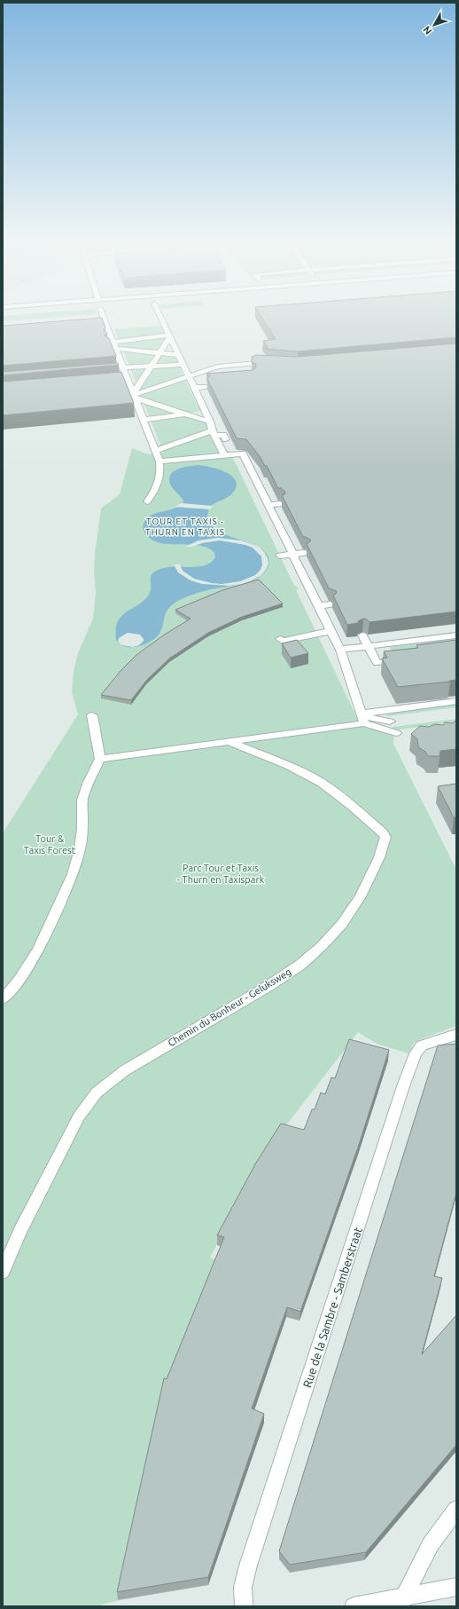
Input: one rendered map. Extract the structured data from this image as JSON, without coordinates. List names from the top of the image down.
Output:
{
  "streets": {
    "street": ["Chemin du Bonheur - Geluksweg", "Rue de la Sambre - Samberstraat"]
  },
  "districts": ["TOUR ET TAXIS - THURN EN TAXIS"],
  "parks": ["Tour & Taxis Forest", "Parc Tour et Taxis - Thurn en Taxispark"],
  "north": "bottom left"
}
